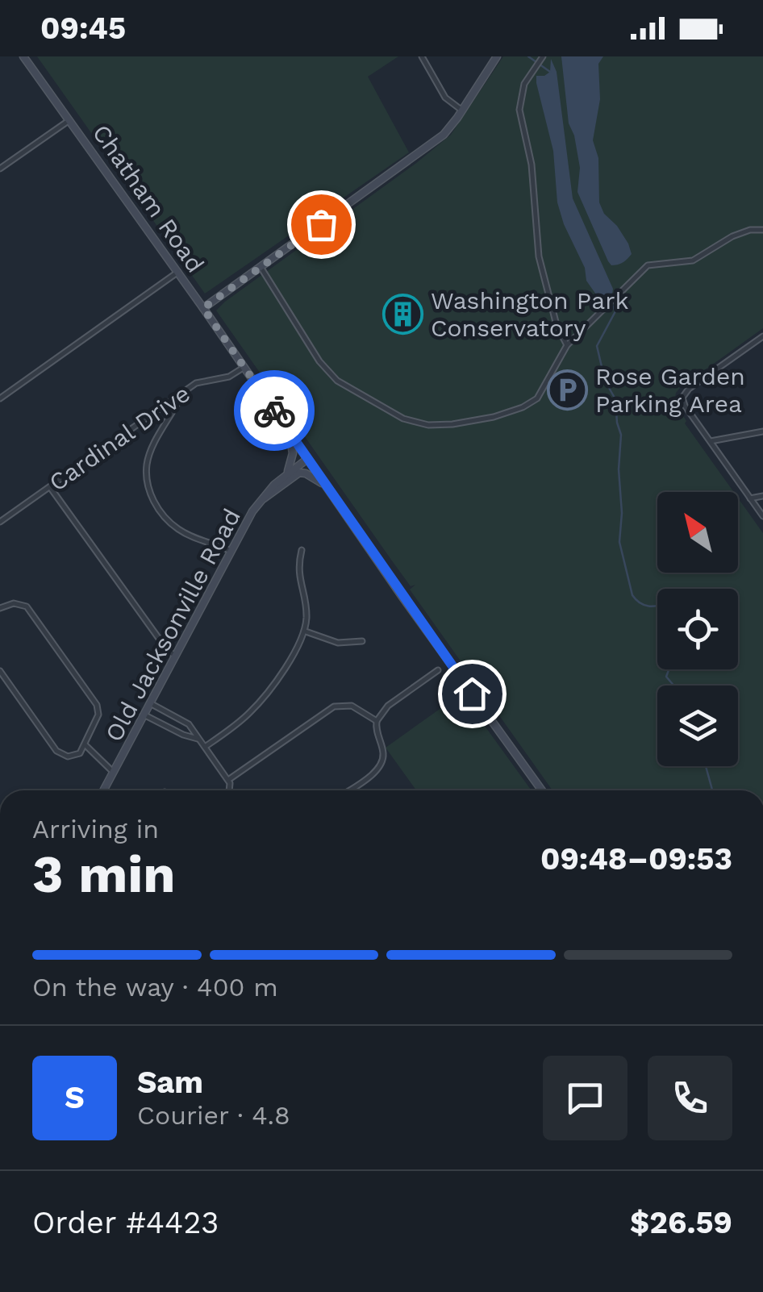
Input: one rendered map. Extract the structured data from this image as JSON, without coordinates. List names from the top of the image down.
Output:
{
  "streets": {
    "main road": ["Chatham Road", "Old Jacksonville Road"],
    "street": ["Cardinal Drive"]
  },
  "crossings": [
    ["Chatham Road", "Cardinal Drive"],
    ["Chatham Road", "Old Jacksonville Road"],
    ["Cardinal Drive", "Old Jacksonville Road"]
  ],
  "places": {
    "building": ["Washington Park Conservatory"],
    "parking": ["Rose Garden Parking Area"]
  },
  "north": "top left",
  "page": {
    "status": "09:45",
    "heading": ["3 min", "Arriving in", "09:48–09:53"],
    "panel": [
      "Sam",
      "Courier · 4.8",
      "Order #4423",
      "$26.59"
    ],
    "bar": "On the way · 400 m",
    "round": "S"
  }
}
